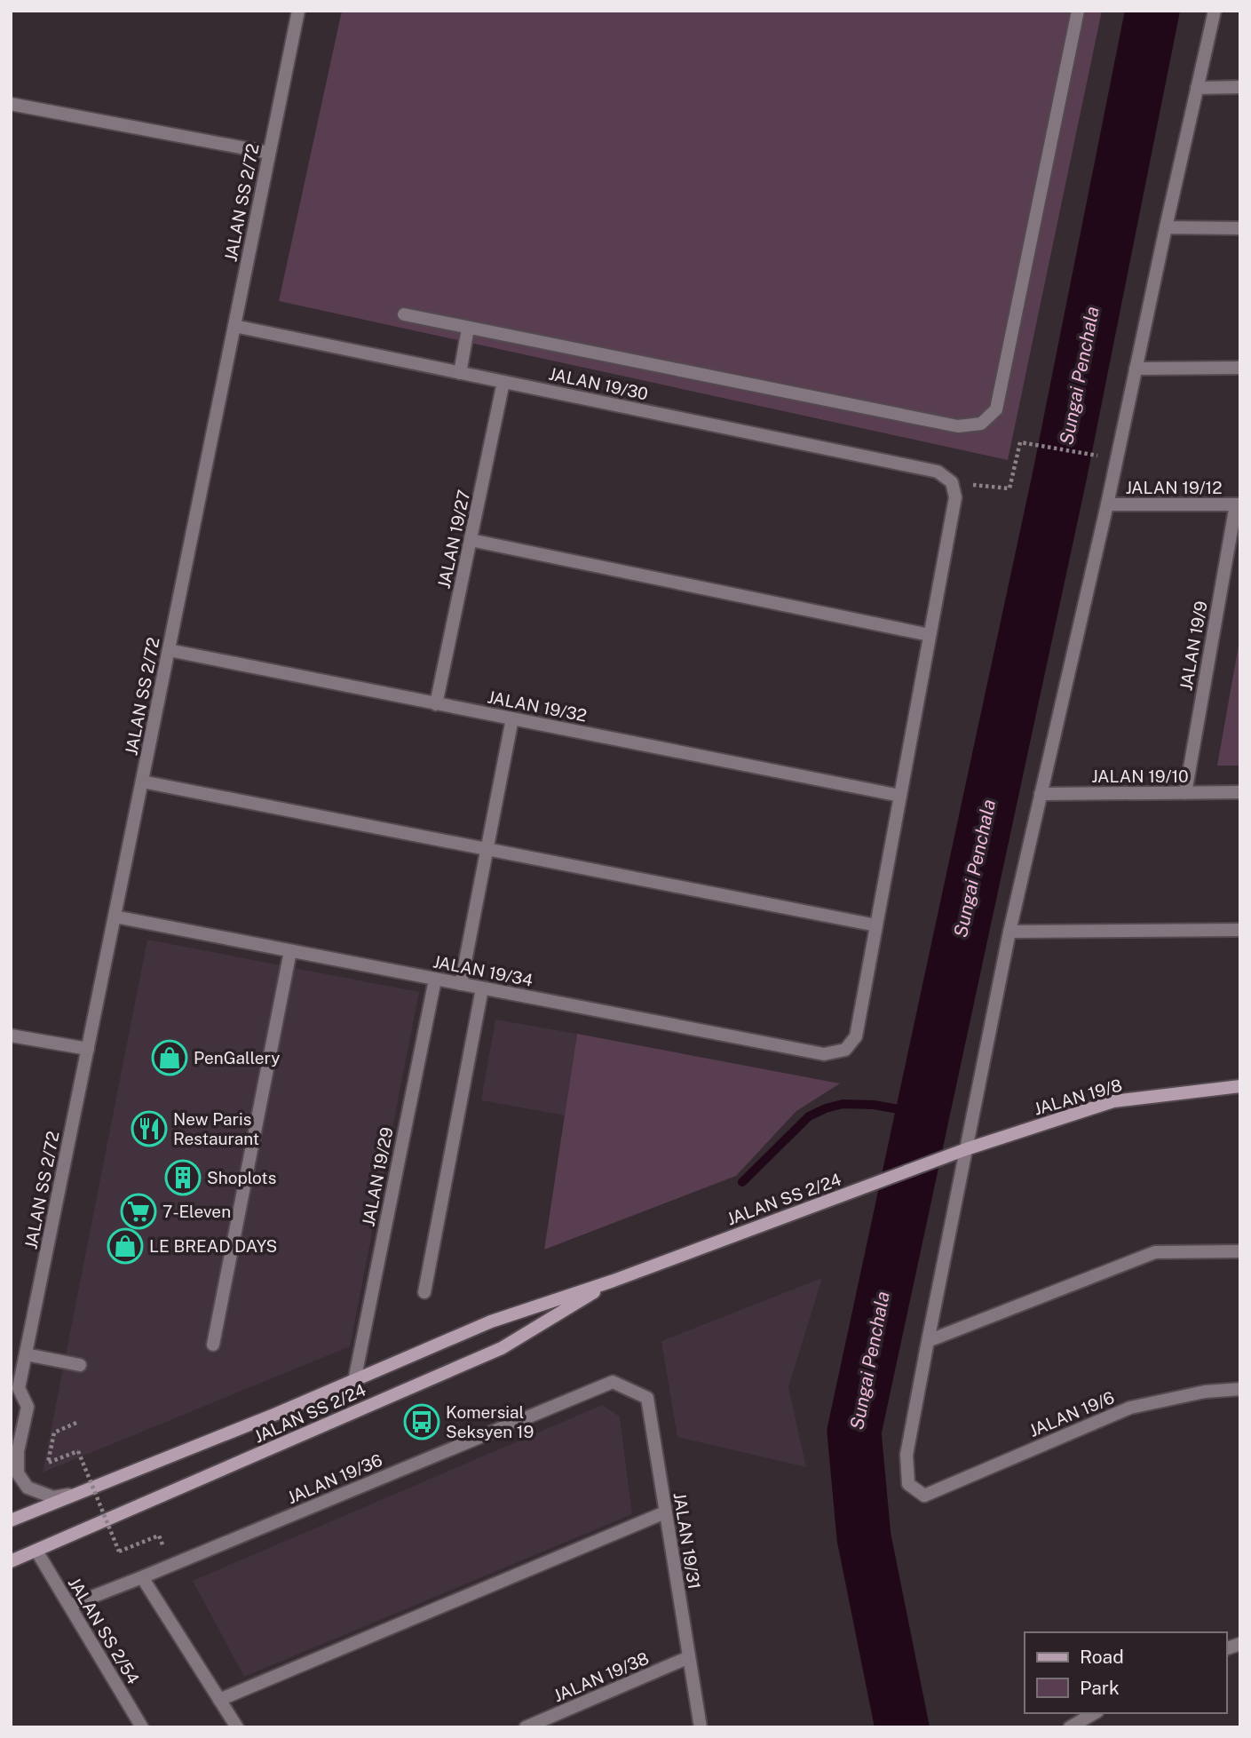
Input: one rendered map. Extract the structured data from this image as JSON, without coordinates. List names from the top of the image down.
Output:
{
  "streets": {
    "main road": ["JALAN 19/8", "JALAN SS 2/24"],
    "street": [
      "JALAN SS 2/72",
      "JALAN 19/30",
      "JALAN 19/12",
      "JALAN 19/27",
      "JALAN 19/9",
      "JALAN 19/32",
      "JALAN 19/10",
      "JALAN 19/34",
      "JALAN 19/29",
      "JALAN 19/6",
      "JALAN 19/36",
      "JALAN 19/31",
      "JALAN SS 2/54",
      "JALAN 19/38"
    ]
  },
  "crossings": [
    ["JALAN SS 2/72", "JALAN 19/30"],
    ["JALAN SS 2/72", "JALAN 19/32"],
    ["JALAN SS 2/72", "JALAN 19/34"],
    ["JALAN SS 2/72", "JALAN SS 2/24"],
    ["JALAN 19/30", "JALAN 19/27"],
    ["JALAN 19/12", "JALAN 19/9"],
    ["JALAN 19/27", "JALAN 19/32"],
    ["JALAN 19/9", "JALAN 19/10"],
    ["JALAN 19/34", "JALAN 19/29"],
    ["JALAN 19/8", "JALAN SS 2/24"],
    ["JALAN 19/29", "JALAN SS 2/24"],
    ["JALAN SS 2/24", "JALAN SS 2/54"],
    ["JALAN 19/36", "JALAN 19/31"],
    ["JALAN 19/36", "JALAN SS 2/54"],
    ["JALAN 19/31", "JALAN 19/38"]
  ],
  "water": ["Sungai Penchala"],
  "places": {
    "shop": ["PenGallery", "LE BREAD DAYS"],
    "restaurant": ["New Paris Restaurant"],
    "building": ["Shoplots"],
    "supermarket": ["7-Eleven"],
    "bus stop": ["Komersial Seksyen 19"]
  },
  "legend": ["Road", "Park"]
}
